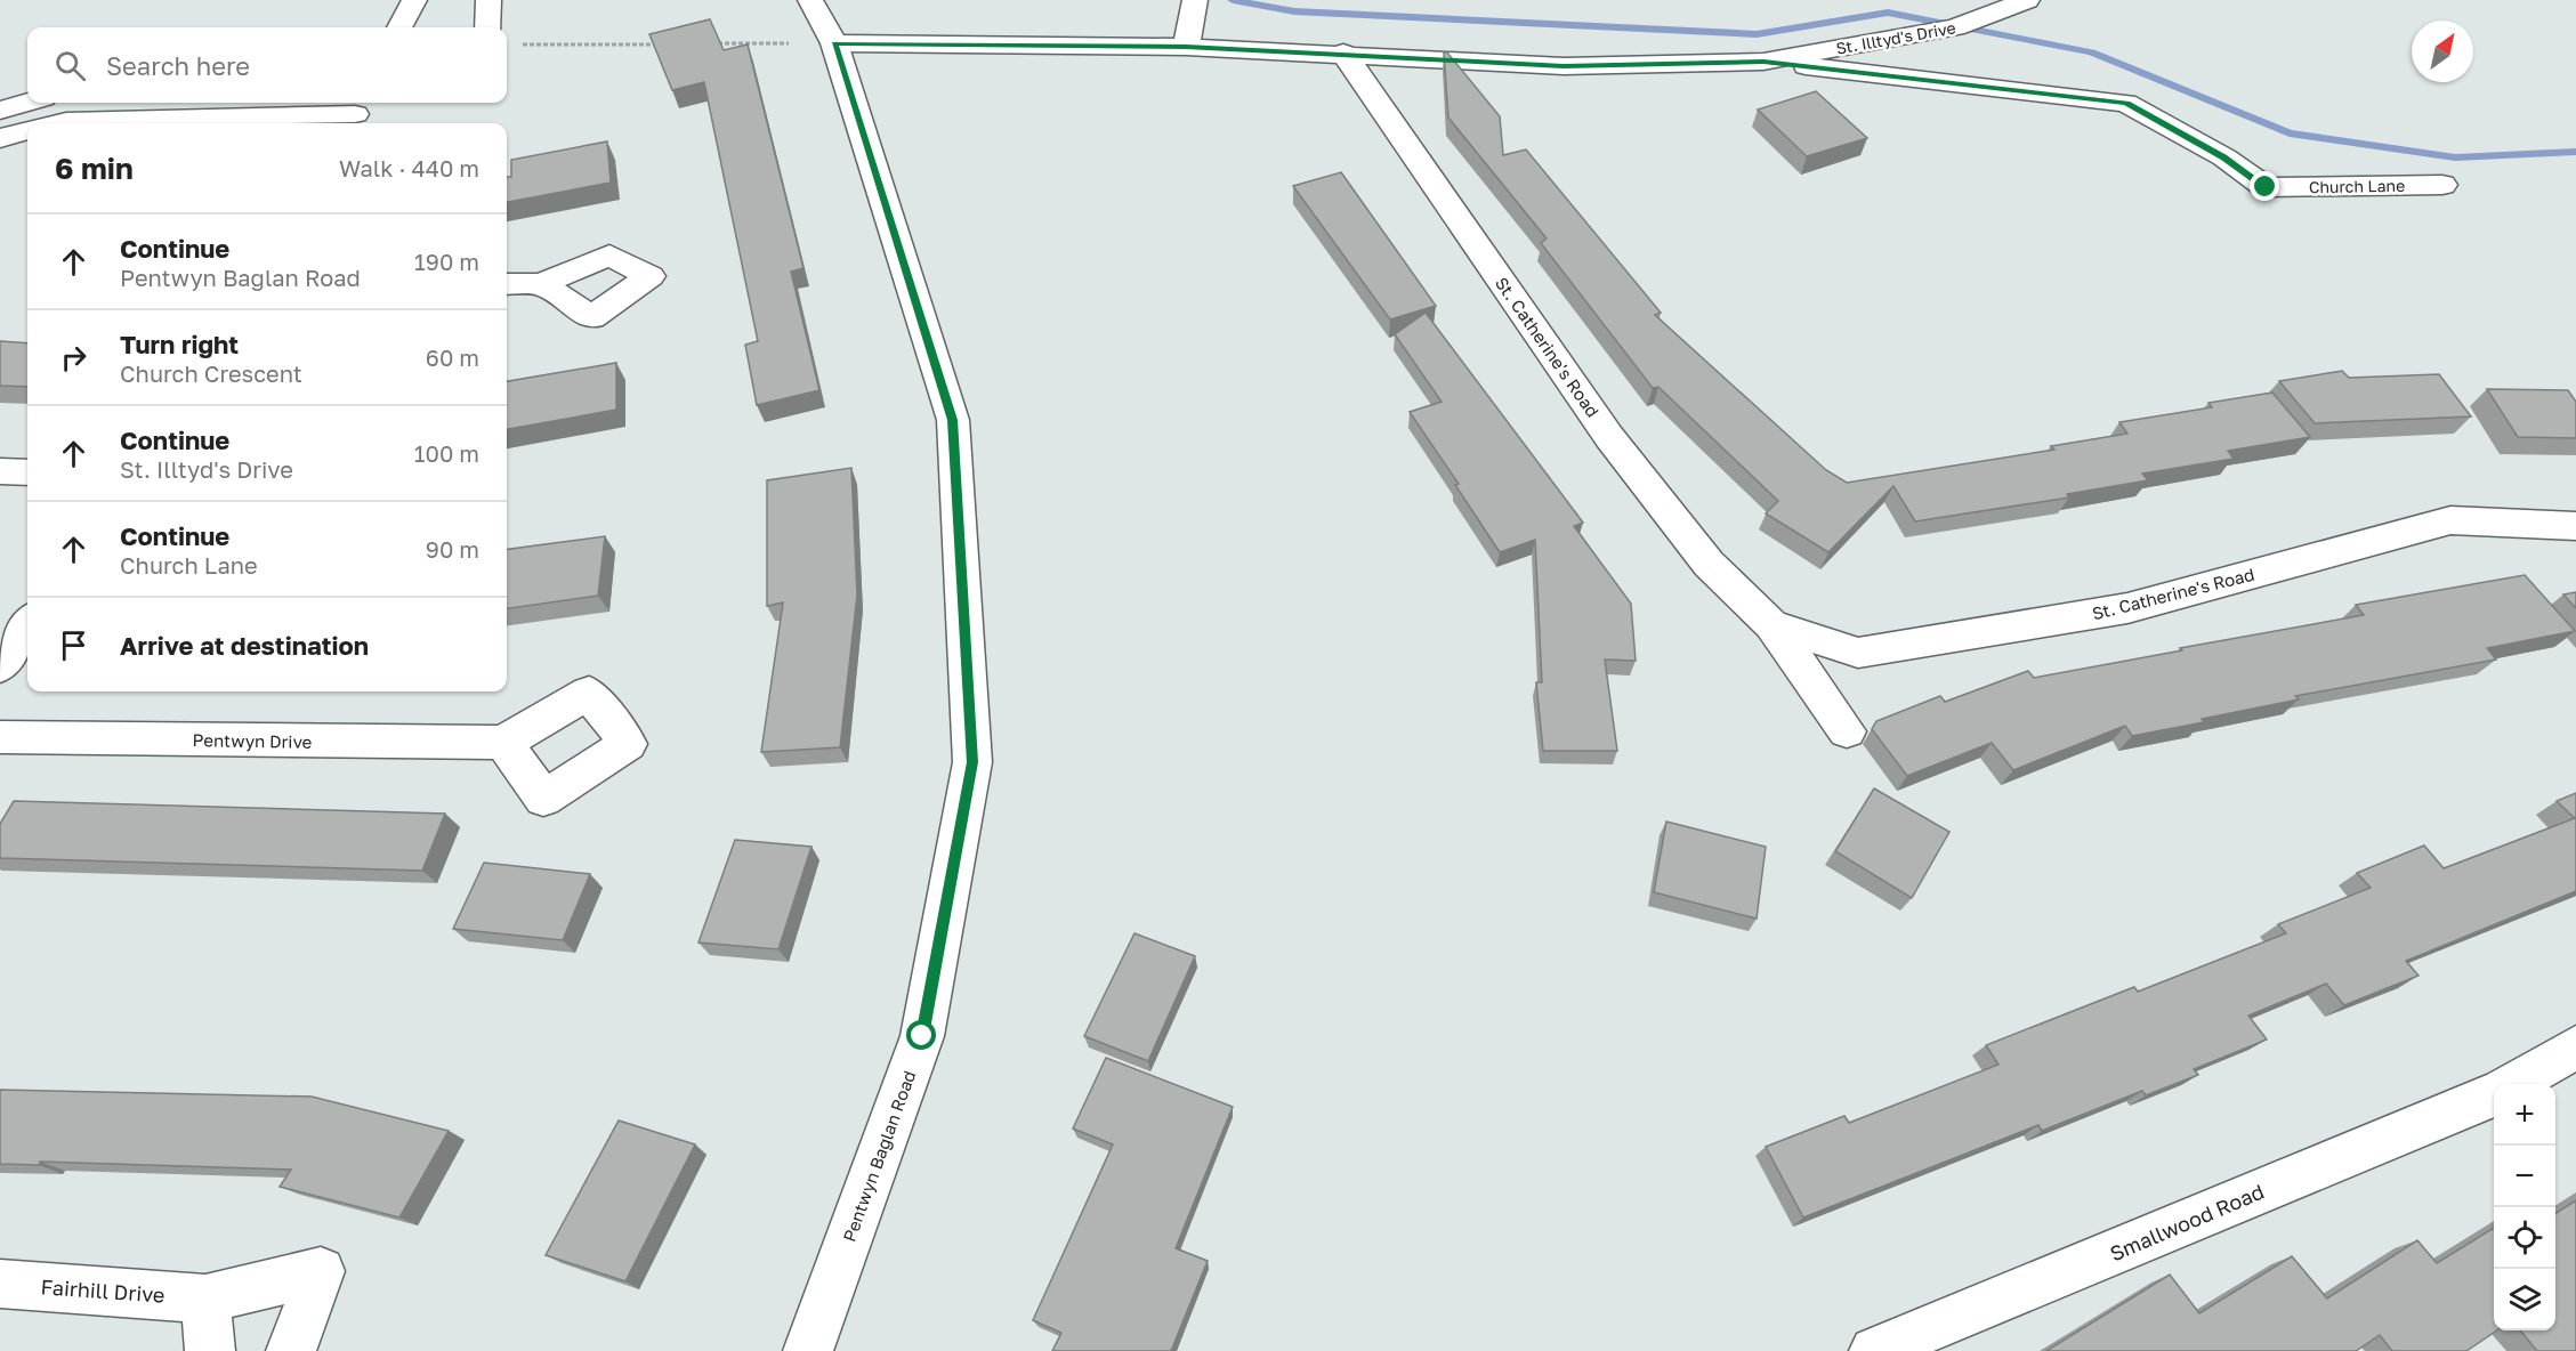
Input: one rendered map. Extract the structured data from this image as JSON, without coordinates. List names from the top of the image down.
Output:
{
  "streets": {
    "street": [
      "St. Illtyd's Drive",
      "Church Lane",
      "St. Catherine's Road",
      "Pentwyn Drive",
      "Pentwyn Baglan Road",
      "Smallwood Road",
      "Fairhill Drive"
    ]
  },
  "crossings": [
    ["St. Illtyd's Drive", "Church Lane"],
    ["St. Illtyd's Drive", "St. Catherine's Road"],
    ["St. Illtyd's Drive", "Pentwyn Baglan Road"]
  ],
  "north": "top right",
  "page": {
    "search": "Search here",
    "heading": ["6 min", "Walk · 440 m"],
    "list": [
      ["Continue", "Pentwyn Baglan Road", "190 m"],
      ["Turn right", "Church Crescent", "60 m"],
      ["Continue", "St. Illtyd's Drive", "100 m"],
      ["Continue", "Church Lane", "90 m"],
      "Arrive at destination"
    ],
    "map_buttons": ["+", "−"]
  }
}
